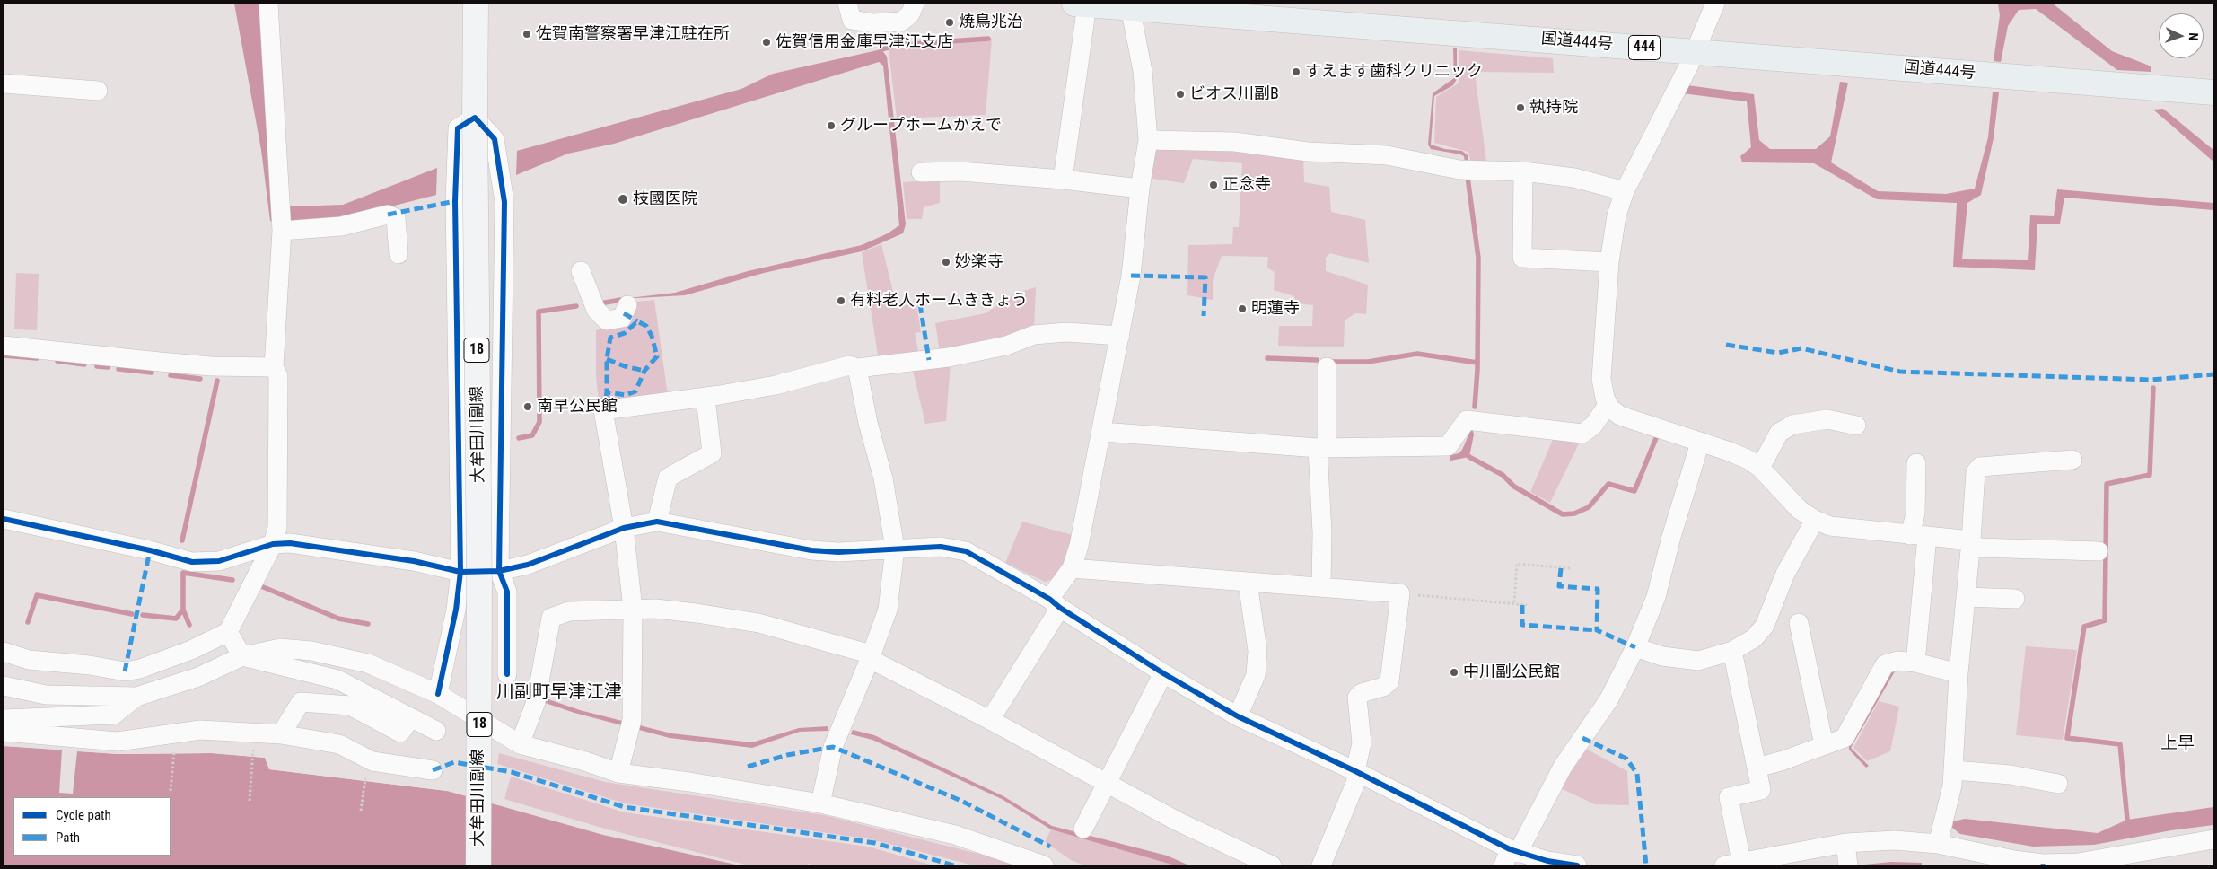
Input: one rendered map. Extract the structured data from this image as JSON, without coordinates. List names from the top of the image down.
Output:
{
  "streets": {
    "highway": ["国道444号", "444"],
    "main road": ["18", "大牟田川副線"]
  },
  "districts": ["川副町早津江津", "上早"],
  "places": [
    "焼鳥兆治",
    "佐賀南警察署早津江駐在所",
    "佐賀信用金庫早津江支店",
    "すえます歯科クリニック",
    "ビオス川副B",
    "執持院",
    "グループホームかえで",
    "正念寺",
    "枝國医院",
    "妙楽寺",
    "有料老人ホームききょう",
    "明蓮寺",
    "南早公民館",
    "中川副公民館"
  ],
  "legend": ["Cycle path", "Path"],
  "north": "right"
}
